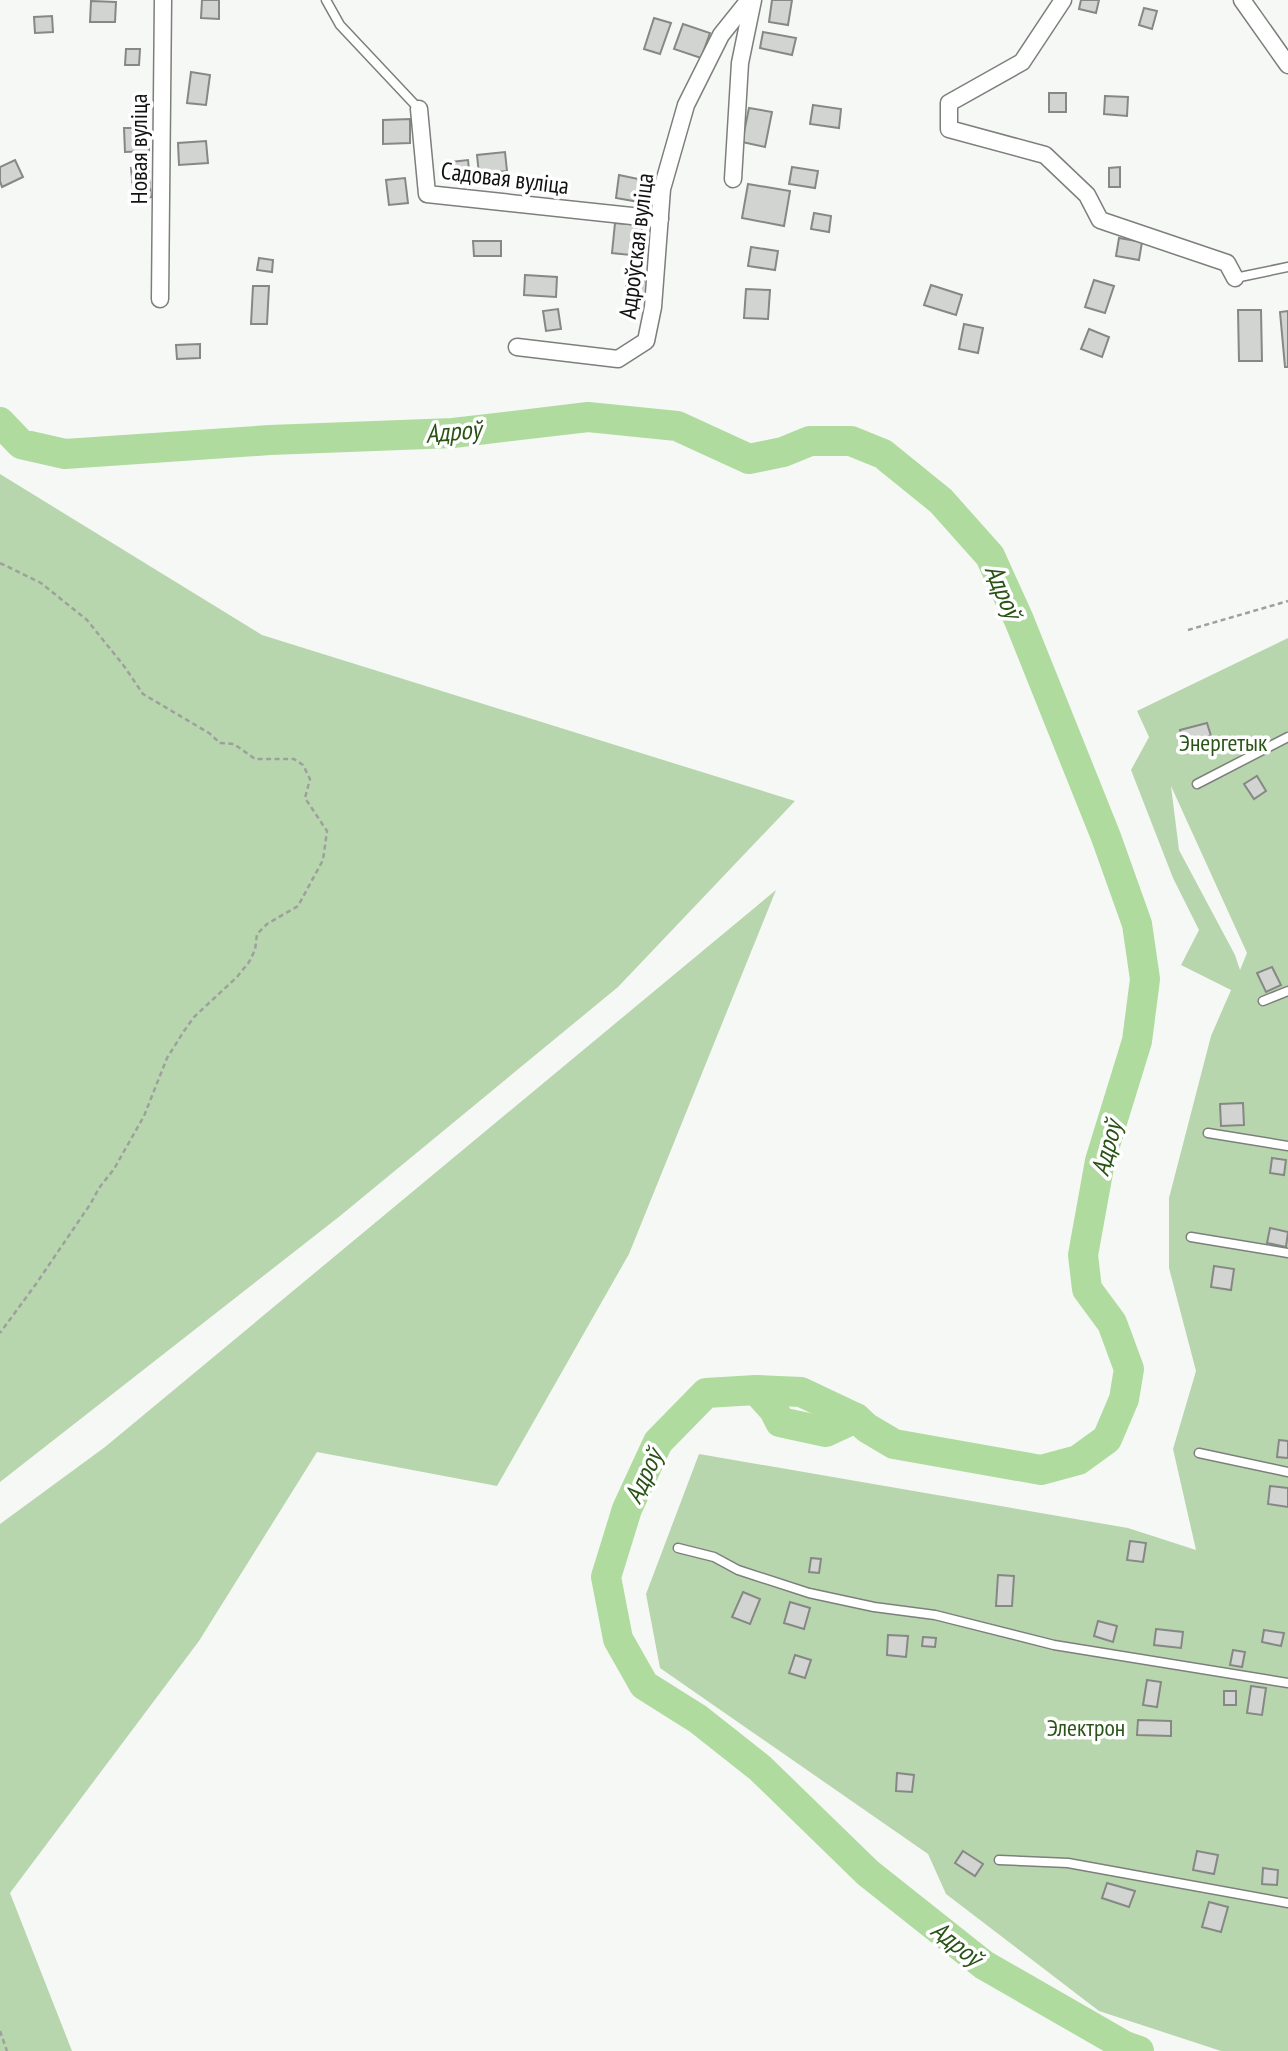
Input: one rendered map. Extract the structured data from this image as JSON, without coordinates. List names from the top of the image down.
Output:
{
  "streets": {
    "street": ["Новая вуліца", "Садовая вуліца", "Адроўская вуліца"]
  },
  "crossings": [
    ["Садовая вуліца", "Адроўская вуліца"]
  ],
  "water": ["Адроў"],
  "parks": ["Энергетык", "Электрон"]
}
